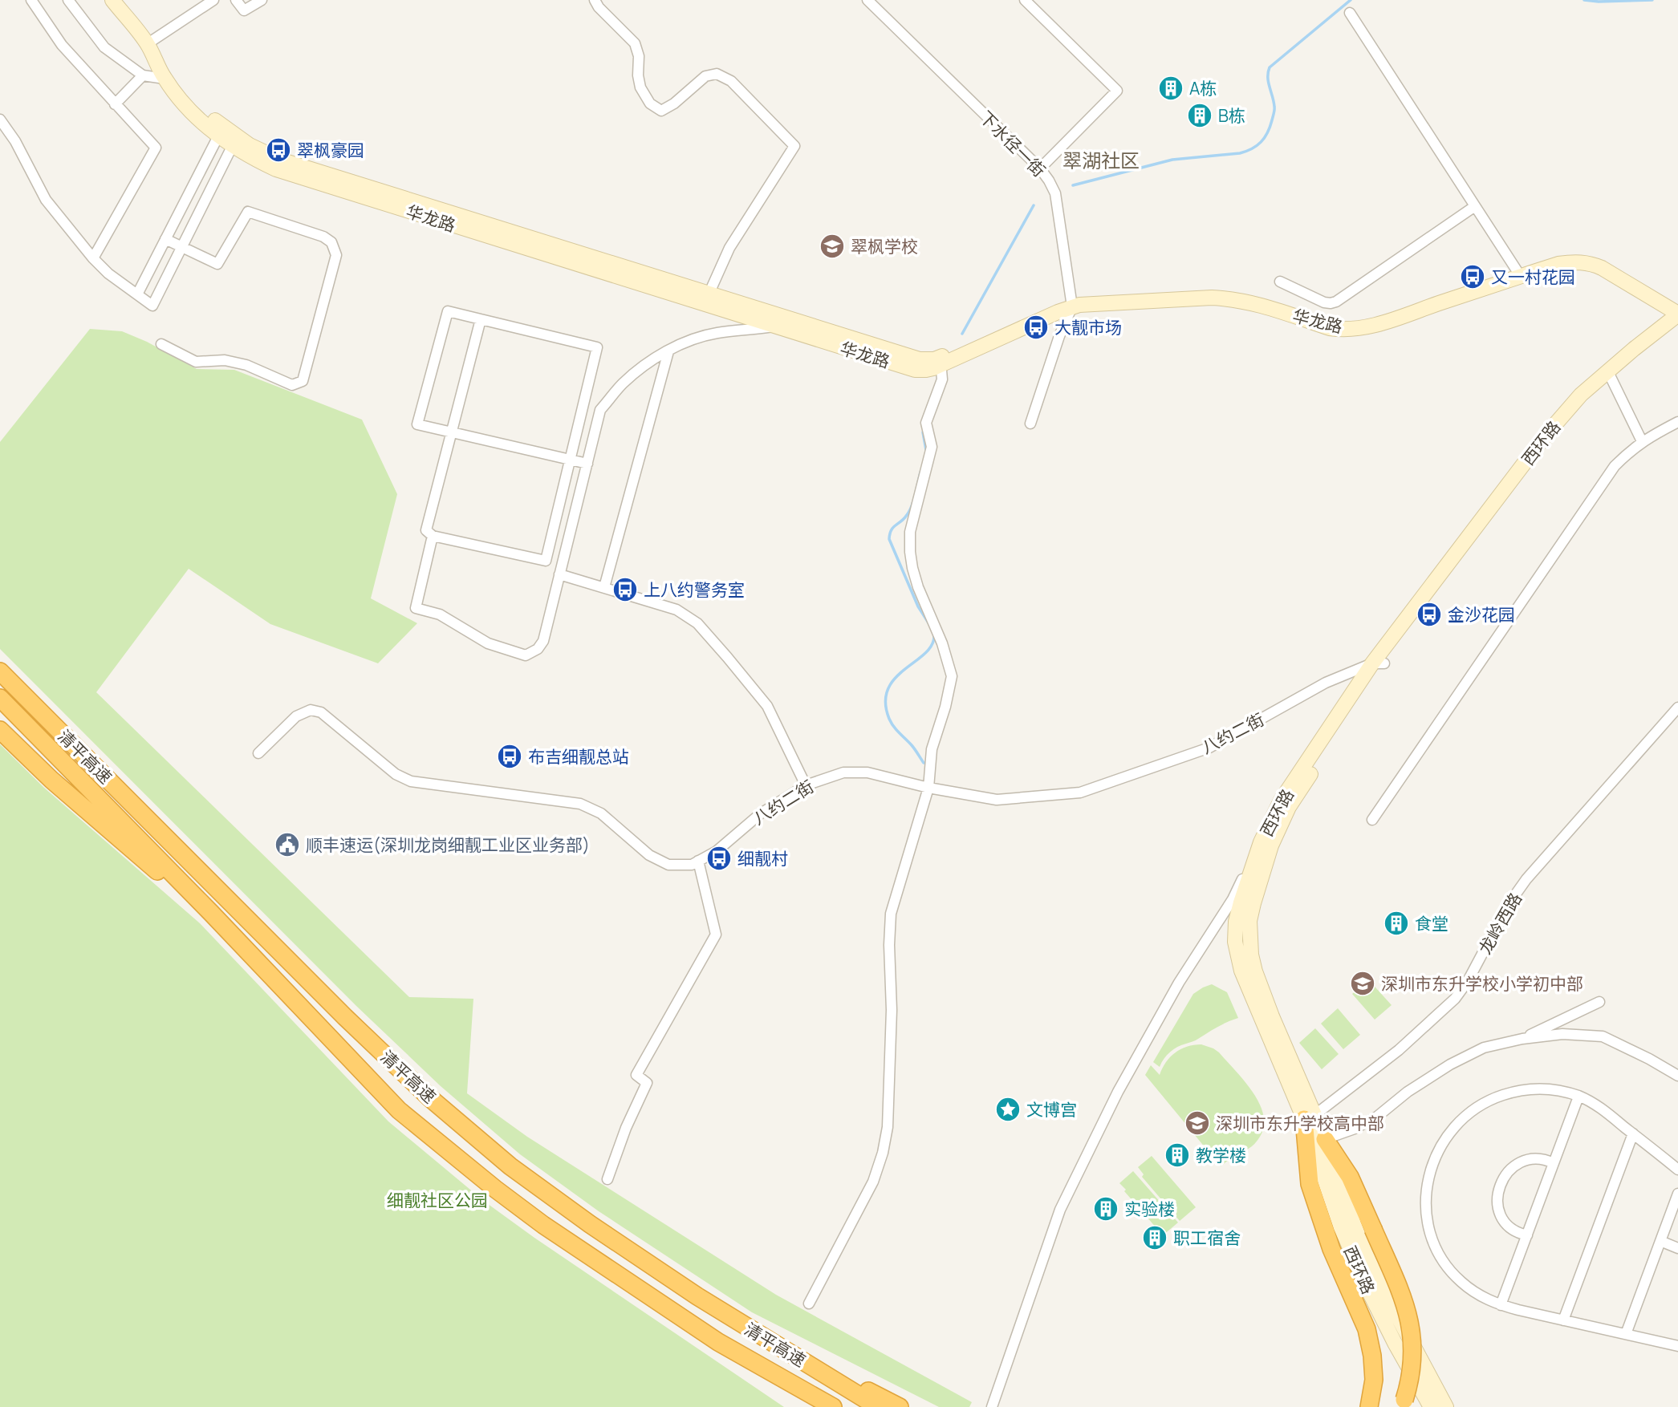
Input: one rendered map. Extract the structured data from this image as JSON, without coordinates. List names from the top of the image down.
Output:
{
  "streets": {
    "highway": ["清平高速"],
    "street": [
      "下水径一街",
      "华龙路",
      "西环路",
      "八约二街",
      "龙岭西路"
    ]
  },
  "crossings": [
    ["下水径一街", "华龙路"],
    ["华龙路", "西环路"],
    ["西环路", "八约二街"],
    ["西环路", "龙岭西路"]
  ],
  "districts": ["翠湖社区"],
  "parks": ["细靓社区公园"],
  "places": {
    "building": [
      "A栋",
      "B栋",
      "食堂",
      "教学楼",
      "实验楼",
      "职工宿舍"
    ],
    "bus stop": [
      "翠枫豪园",
      "又一村花园",
      "大靓市场",
      "上八约警务室",
      "金沙花园",
      "布吉细靓总站",
      "细靓村"
    ],
    "school or university": ["翠枫学校", "深圳市东升学校小学初中部", "深圳市东升学校高中部"],
    "public building": ["顺丰速运(深圳龙岗细靓工业区业务部)"],
    "place": ["文博宫"]
  }
}
